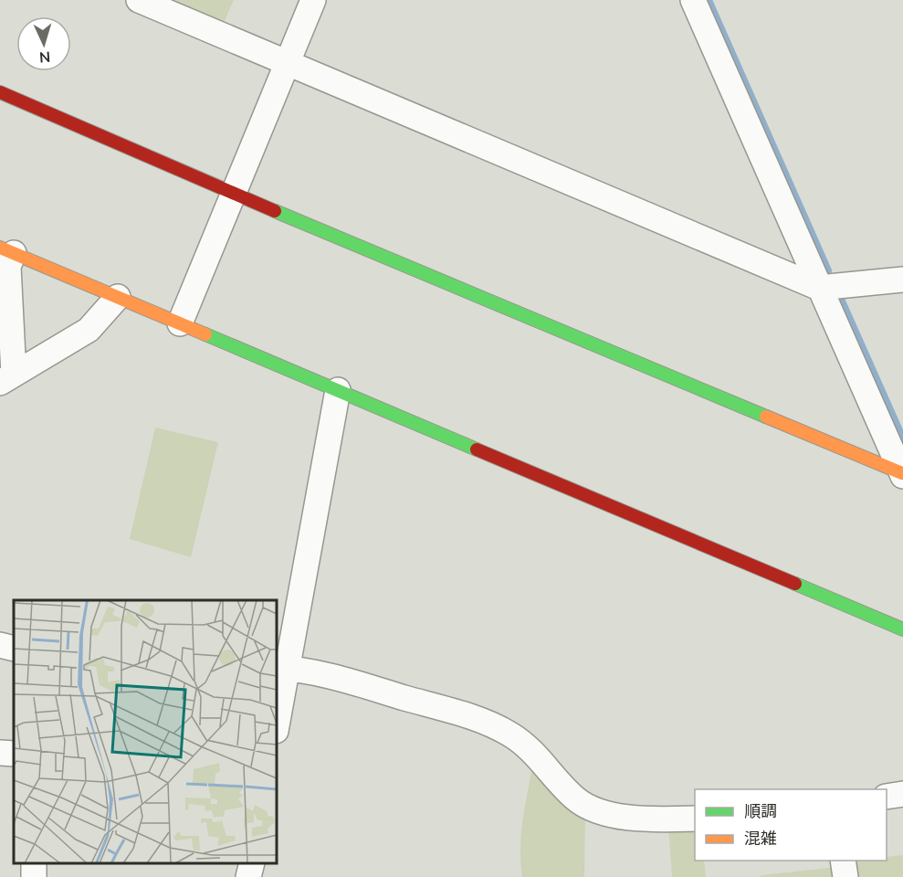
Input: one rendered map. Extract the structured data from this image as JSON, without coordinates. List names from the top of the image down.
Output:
{
  "legend": ["順調", "混雑"],
  "north": "bottom"
}
